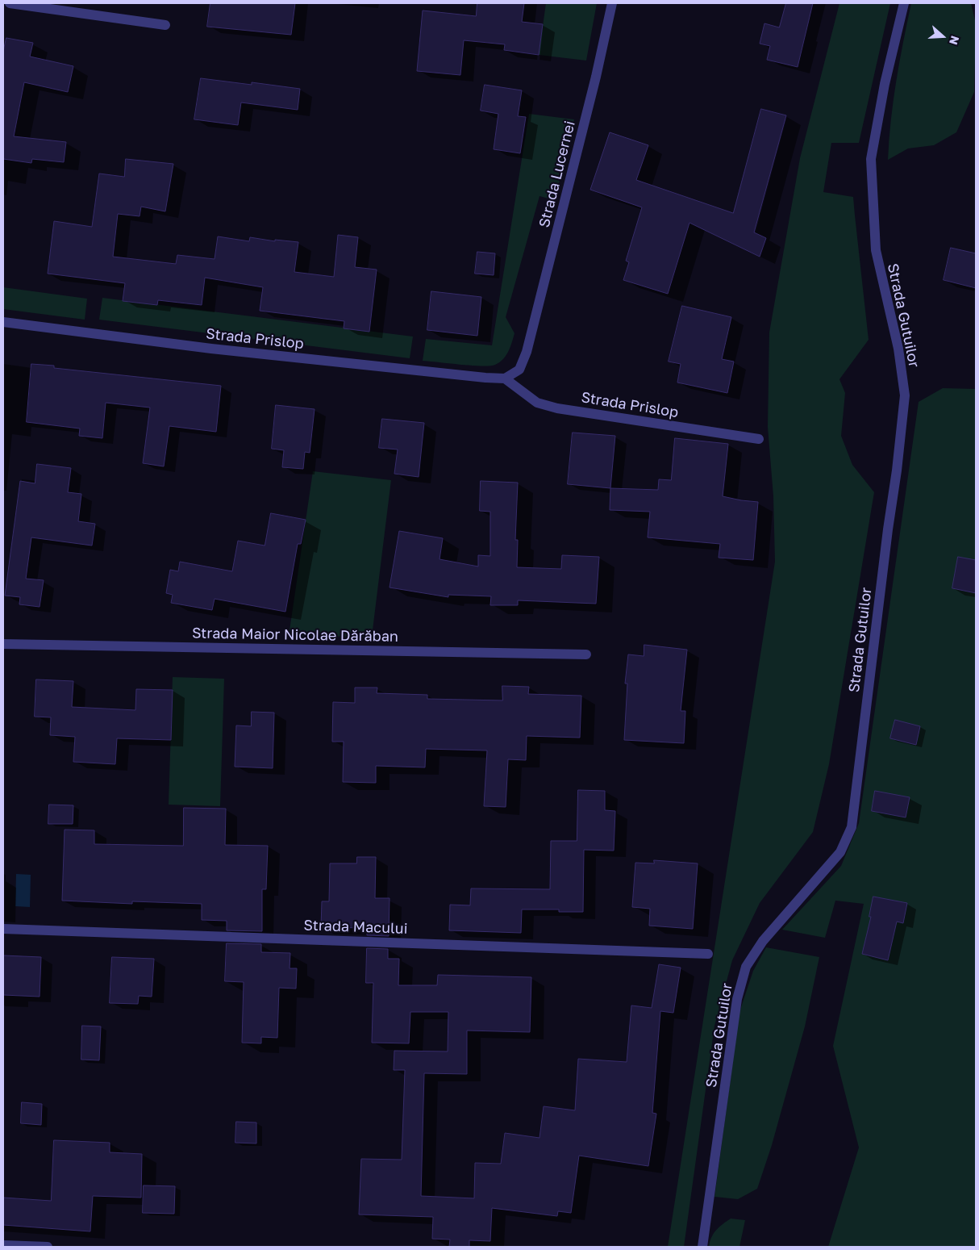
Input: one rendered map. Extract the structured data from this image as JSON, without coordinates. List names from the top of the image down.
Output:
{
  "streets": {
    "street": [
      "Strada Lucernei",
      "Strada Gutuilor",
      "Strada Prislop",
      "Strada Maior Nicolae Dărăban",
      "Strada Macului"
    ]
  },
  "crossings": [
    ["Strada Lucernei", "Strada Prislop"]
  ],
  "north": "right"
}
